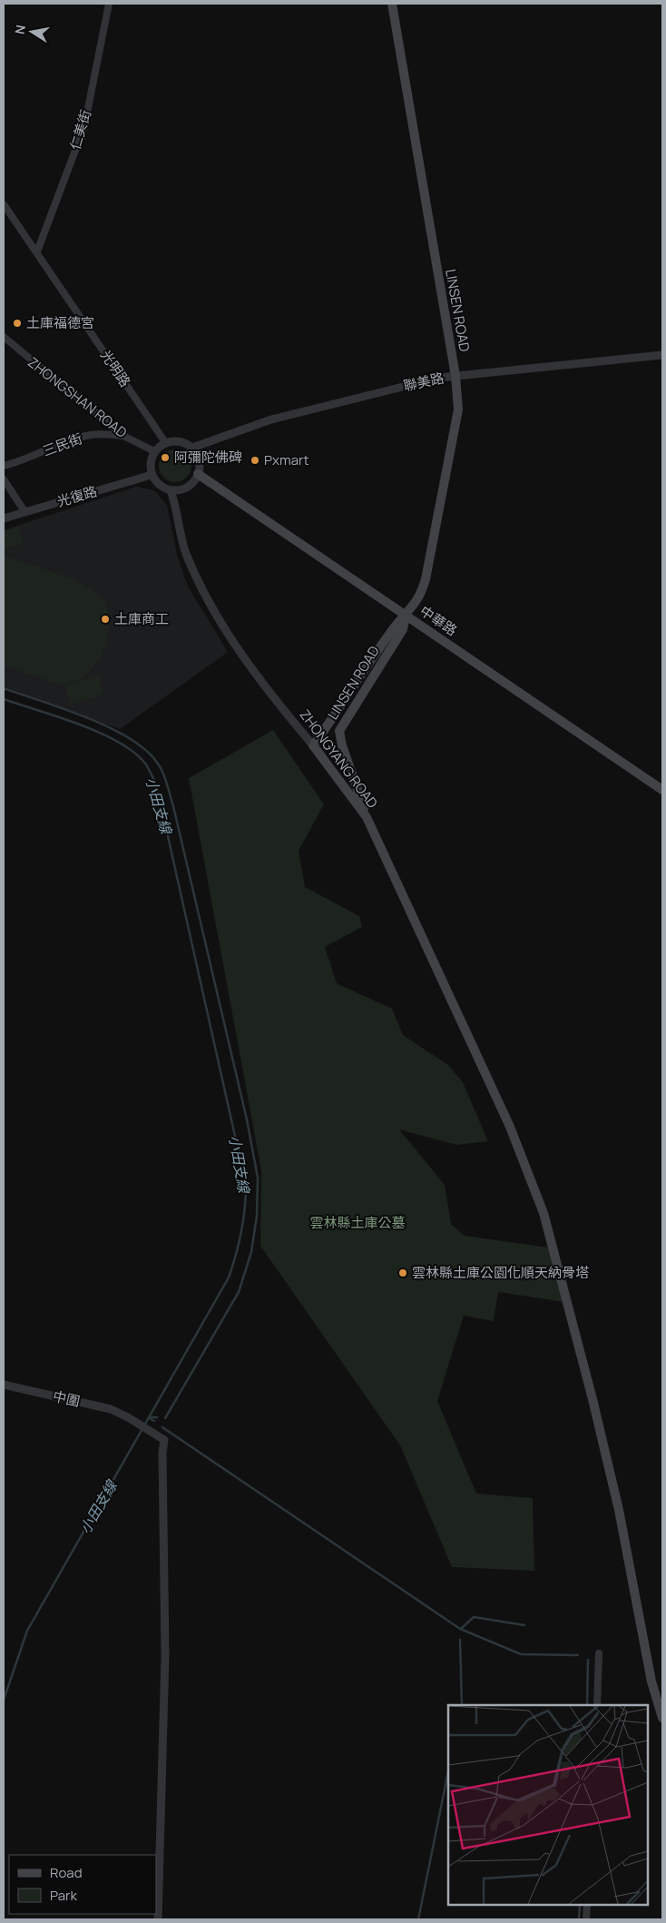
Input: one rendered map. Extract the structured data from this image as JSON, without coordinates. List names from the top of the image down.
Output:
{
  "streets": {
    "main road": ["LINSEN ROAD", "中華路", "ZHONGYANG ROAD"],
    "street": [
      "仁美街",
      "光明路",
      "聯美路",
      "ZHONGSHAN ROAD",
      "三民街",
      "光復路",
      "中圍"
    ]
  },
  "crossings": [
    ["仁美街", "光明路"],
    ["LINSEN ROAD", "聯美路"],
    ["LINSEN ROAD", "中華路"],
    ["LINSEN ROAD", "ZHONGYANG ROAD"],
    ["光明路", "聯美路"],
    ["光明路", "ZHONGSHAN ROAD"],
    ["光明路", "光復路"],
    ["光明路", "中華路"],
    ["光明路", "ZHONGYANG ROAD"],
    ["聯美路", "ZHONGSHAN ROAD"],
    ["聯美路", "光復路"],
    ["聯美路", "中華路"],
    ["聯美路", "ZHONGYANG ROAD"],
    ["ZHONGSHAN ROAD", "三民街"],
    ["ZHONGSHAN ROAD", "光復路"],
    ["ZHONGSHAN ROAD", "中華路"],
    ["ZHONGSHAN ROAD", "ZHONGYANG ROAD"],
    ["光復路", "中華路"],
    ["光復路", "ZHONGYANG ROAD"],
    ["中華路", "ZHONGYANG ROAD"]
  ],
  "water": ["小田支線"],
  "parks": ["雲林縣土庫公墓"],
  "places": [
    "土庫福德宮",
    "阿彌陀佛碑",
    "Pxmart",
    "土庫商工",
    "雲林縣土庫公園化順天納骨塔"
  ],
  "legend": ["Road", "Park"],
  "north": "left"
}
